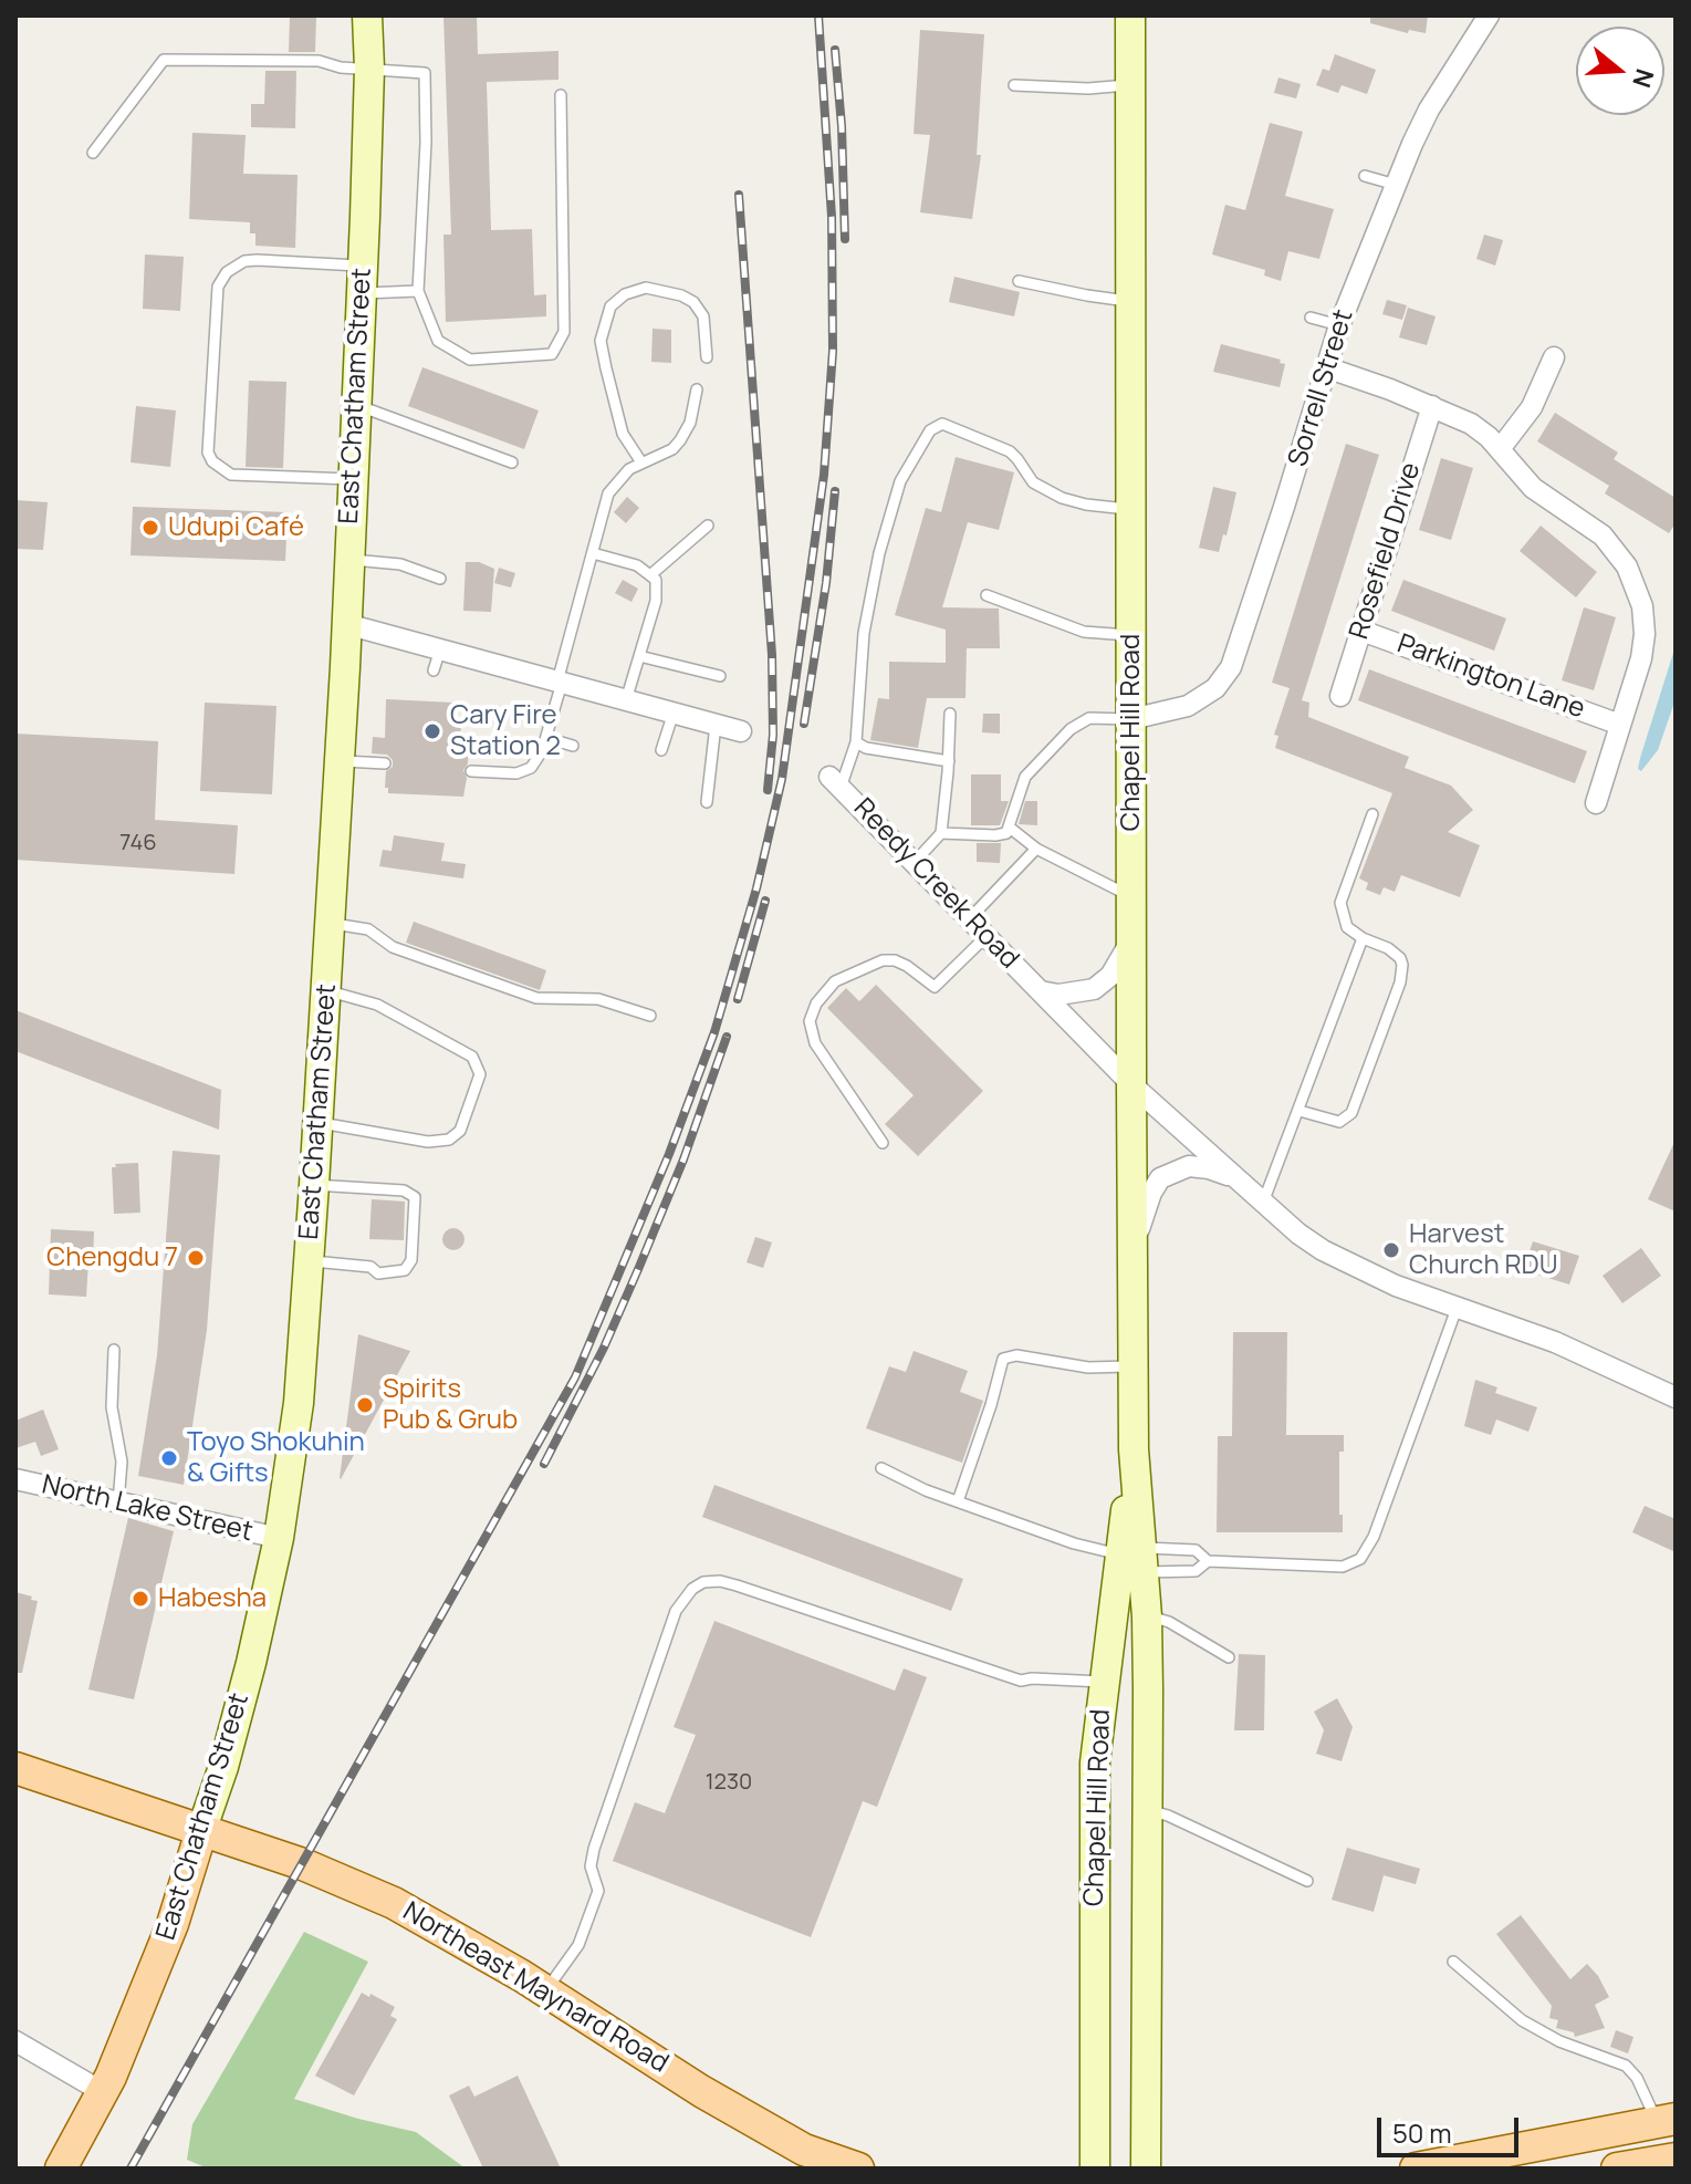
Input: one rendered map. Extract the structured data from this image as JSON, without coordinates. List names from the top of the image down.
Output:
{
  "streets": {
    "main road": ["East Chatham Street", "Chapel Hill Road", "Northeast Maynard Road"],
    "street": [
      "Sorrell Street",
      "Rosefield Drive",
      "Parkington Lane",
      "Reedy Creek Road",
      "North Lake Street"
    ]
  },
  "crossings": [
    ["Sorrell Street", "Chapel Hill Road"],
    ["East Chatham Street", "North Lake Street"],
    ["East Chatham Street", "Northeast Maynard Road"],
    ["Rosefield Drive", "Parkington Lane"],
    ["Chapel Hill Road", "Reedy Creek Road"]
  ],
  "places": [
    "Udupi Café",
    "Cary Fire Station 2",
    "Harvest Church RDU",
    "Chengdu 7",
    "Spirits Pub & Grub",
    "Toyo Shokuhin & Gifts",
    "Habesha"
  ],
  "house_numbers": ["746", "1230"],
  "scale_bar": "50 m",
  "north": "right"
}
